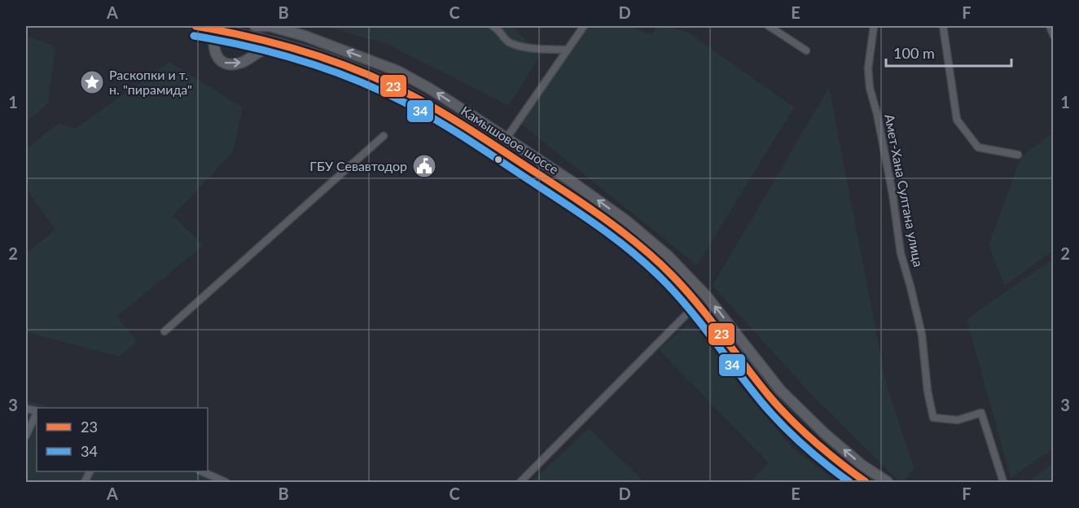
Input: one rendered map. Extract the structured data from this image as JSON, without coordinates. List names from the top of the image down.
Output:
{
  "streets": {
    "main road": ["Камышовое шоссе"],
    "street": ["Амет-Хана Султана улица"]
  },
  "places": {
    "place": ["Раскопки и т. н. \"пирамида\""],
    "public building": ["ГБУ Севавтодор"]
  },
  "lines": ["transit line 23", "transit line 34"],
  "legend": ["23", "34"],
  "scale_bar": "100 m",
  "grid": {
    "columns": [
      "A",
      "B",
      "C",
      "D",
      "E",
      "F"
    ],
    "rows": ["1", "2", "3"]
  }
}
